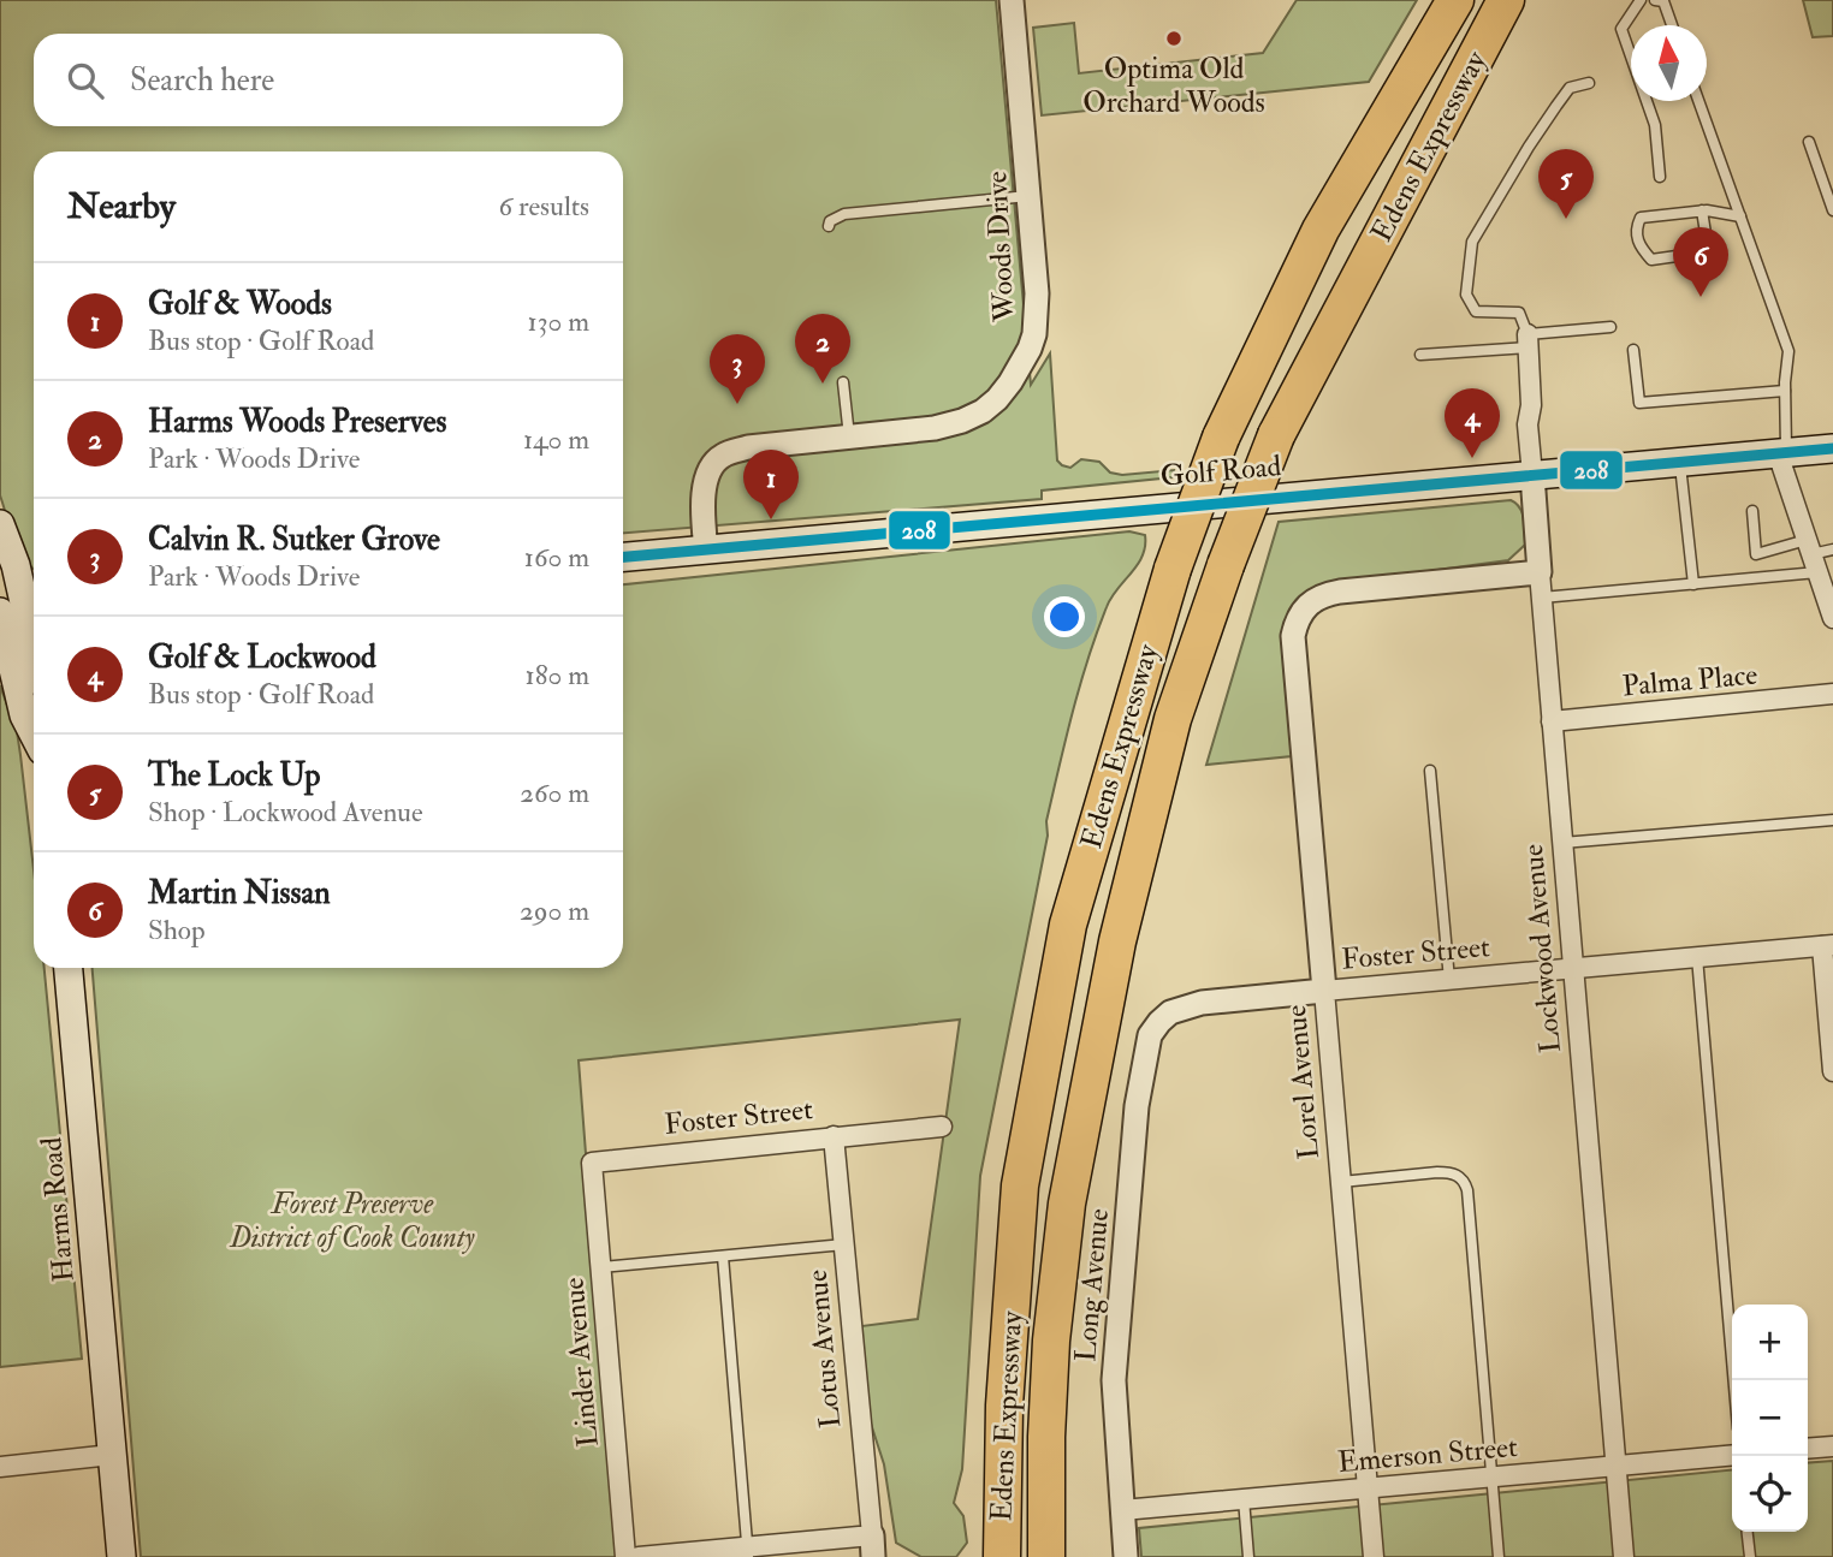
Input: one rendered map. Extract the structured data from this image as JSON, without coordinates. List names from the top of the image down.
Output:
{
  "streets": {
    "highway": ["Edens Expressway"],
    "main road": ["Golf Road", "Harms Road"],
    "street": [
      "Woods Drive",
      "Palma Place",
      "Lockwood Avenue",
      "Foster Street",
      "Lorel Avenue",
      "Long Avenue",
      "Lotus Avenue",
      "Linder Avenue",
      "Emerson Street"
    ]
  },
  "crossings": [
    ["Woods Drive", "Golf Road"],
    ["Golf Road", "Lockwood Avenue"],
    ["Palma Place", "Lockwood Avenue"],
    ["Lockwood Avenue", "Foster Street"],
    ["Lockwood Avenue", "Lorel Avenue"],
    ["Lockwood Avenue", "Emerson Street"],
    ["Foster Street", "Lorel Avenue"],
    ["Foster Street", "Long Avenue"],
    ["Foster Street", "Lotus Avenue"],
    ["Foster Street", "Linder Avenue"],
    ["Lorel Avenue", "Emerson Street"],
    ["Long Avenue", "Emerson Street"]
  ],
  "parks": ["Forest Preserve District of Cook County"],
  "places": ["Optima Old Orchard Woods"],
  "lines": ["transit line 208"],
  "north": "top",
  "page": {
    "search": "Search here",
    "pins": [
      "5",
      "6",
      "2",
      "3",
      "4",
      "1"
    ],
    "heading": ["Nearby", "6 results"],
    "list": [
      {
        "mark": "1",
        "name": "Golf & Woods",
        "note": "Bus stop · Golf Road",
        "value": "130 m"
      },
      {
        "mark": "2",
        "name": "Harms Woods Preserves",
        "note": "Park · Woods Drive",
        "value": "140 m"
      },
      {
        "mark": "3",
        "name": "Calvin R. Sutker Grove",
        "note": "Park · Woods Drive",
        "value": "160 m"
      },
      {
        "mark": "4",
        "name": "Golf & Lockwood",
        "note": "Bus stop · Golf Road",
        "value": "180 m"
      },
      {
        "mark": "5",
        "name": "The Lock Up",
        "note": "Shop · Lockwood Avenue",
        "value": "260 m"
      },
      {
        "mark": "6",
        "name": "Martin Nissan",
        "note": "Shop",
        "value": "290 m"
      }
    ],
    "map_buttons": ["+", "−"]
  }
}
